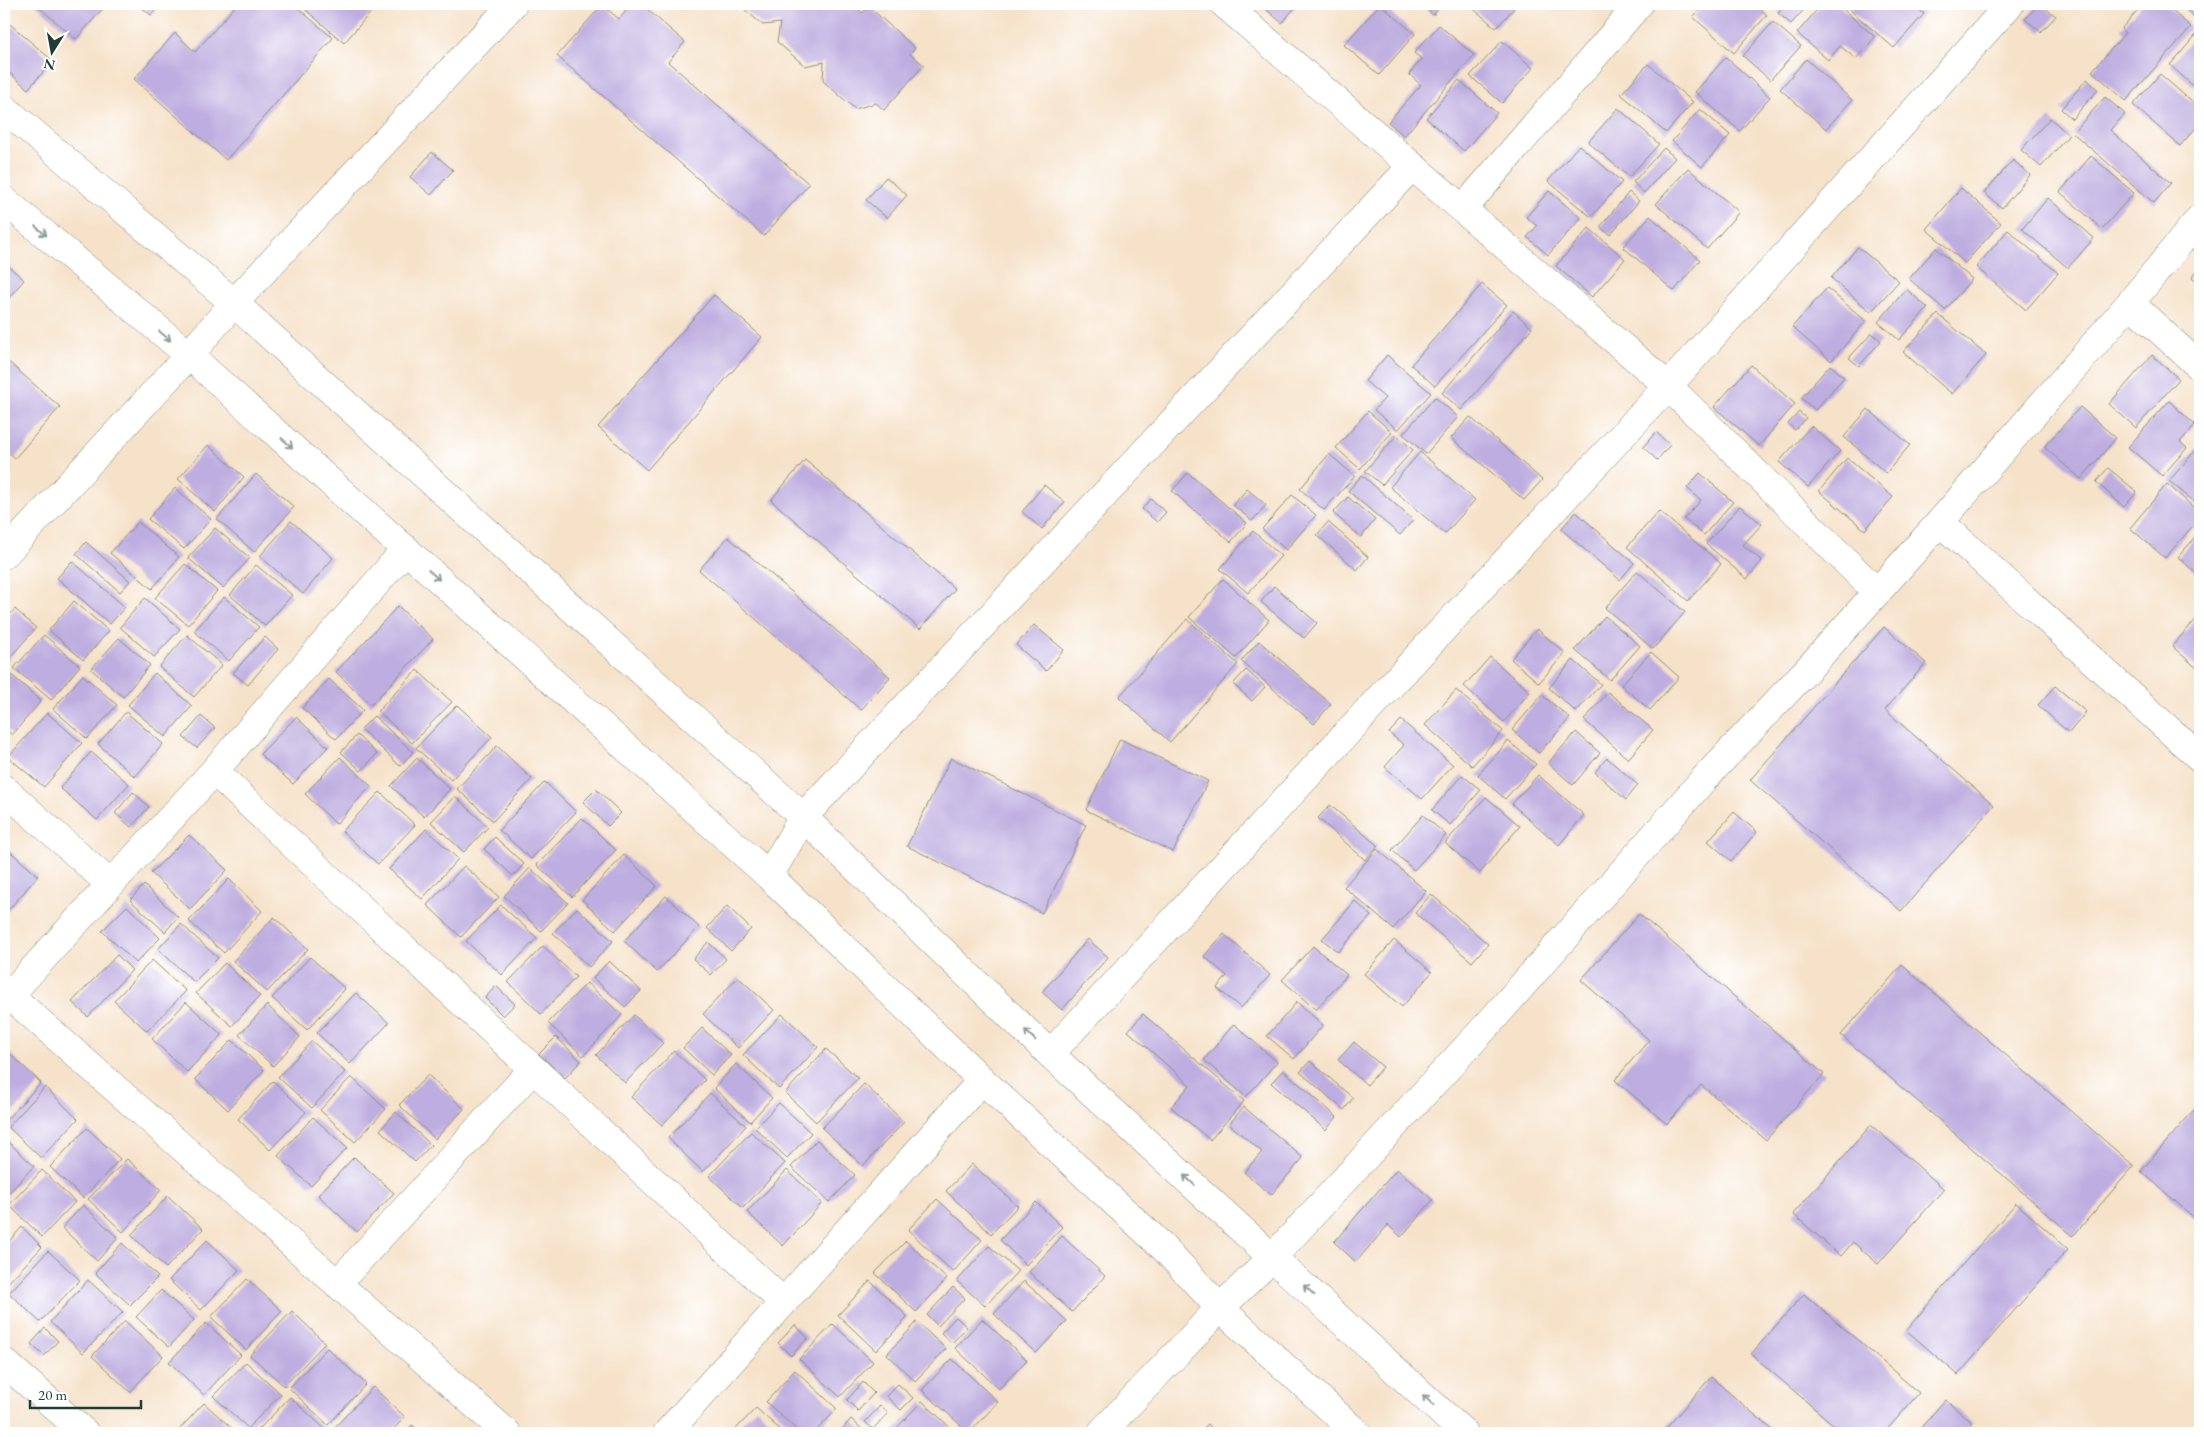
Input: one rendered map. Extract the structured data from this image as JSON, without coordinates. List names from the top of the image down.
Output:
{
  "scale_bar": "20 m",
  "north": "bottom"
}
